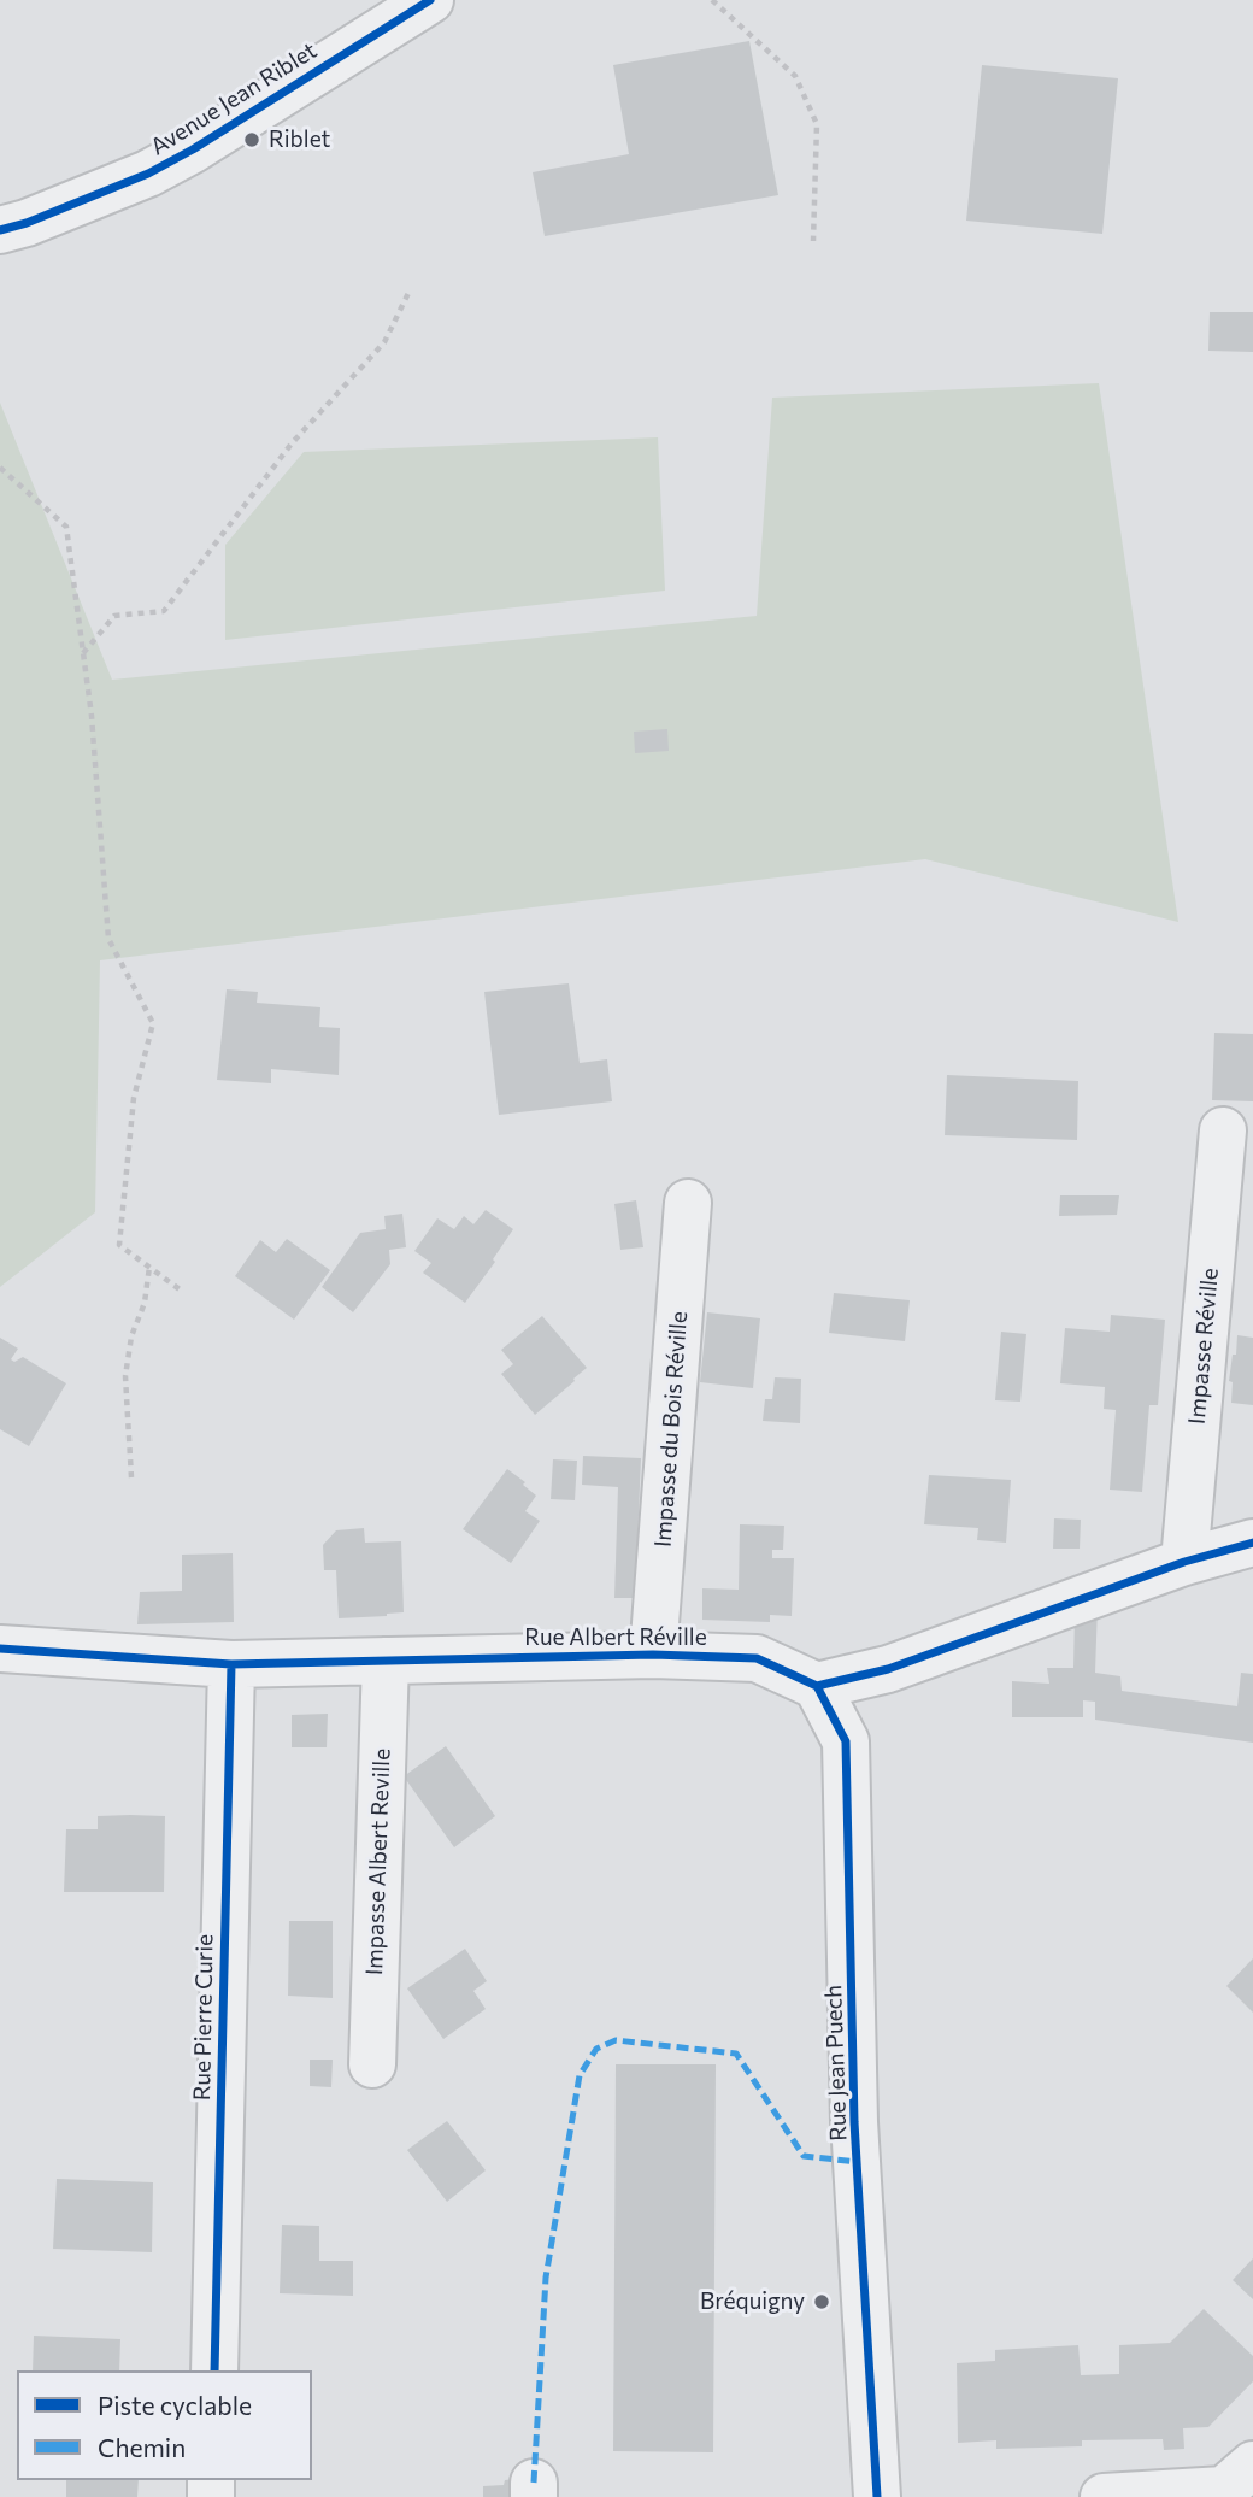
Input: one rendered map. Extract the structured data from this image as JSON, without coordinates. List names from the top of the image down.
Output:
{
  "streets": {
    "street": [
      "Avenue Jean Riblet",
      "Impasse Réville",
      "Impasse du Bois Réville",
      "Rue Albert Réville",
      "Impasse Albert Reville",
      "Rue Pierre Curie",
      "Rue Jean Puech"
    ]
  },
  "crossings": [
    ["Impasse du Bois Réville", "Rue Albert Réville"],
    ["Rue Albert Réville", "Impasse Albert Reville"],
    ["Rue Albert Réville", "Rue Pierre Curie"],
    ["Rue Albert Réville", "Rue Jean Puech"]
  ],
  "places": ["Riblet", "Bréquigny"],
  "legend": ["Piste cyclable", "Chemin"]
}
